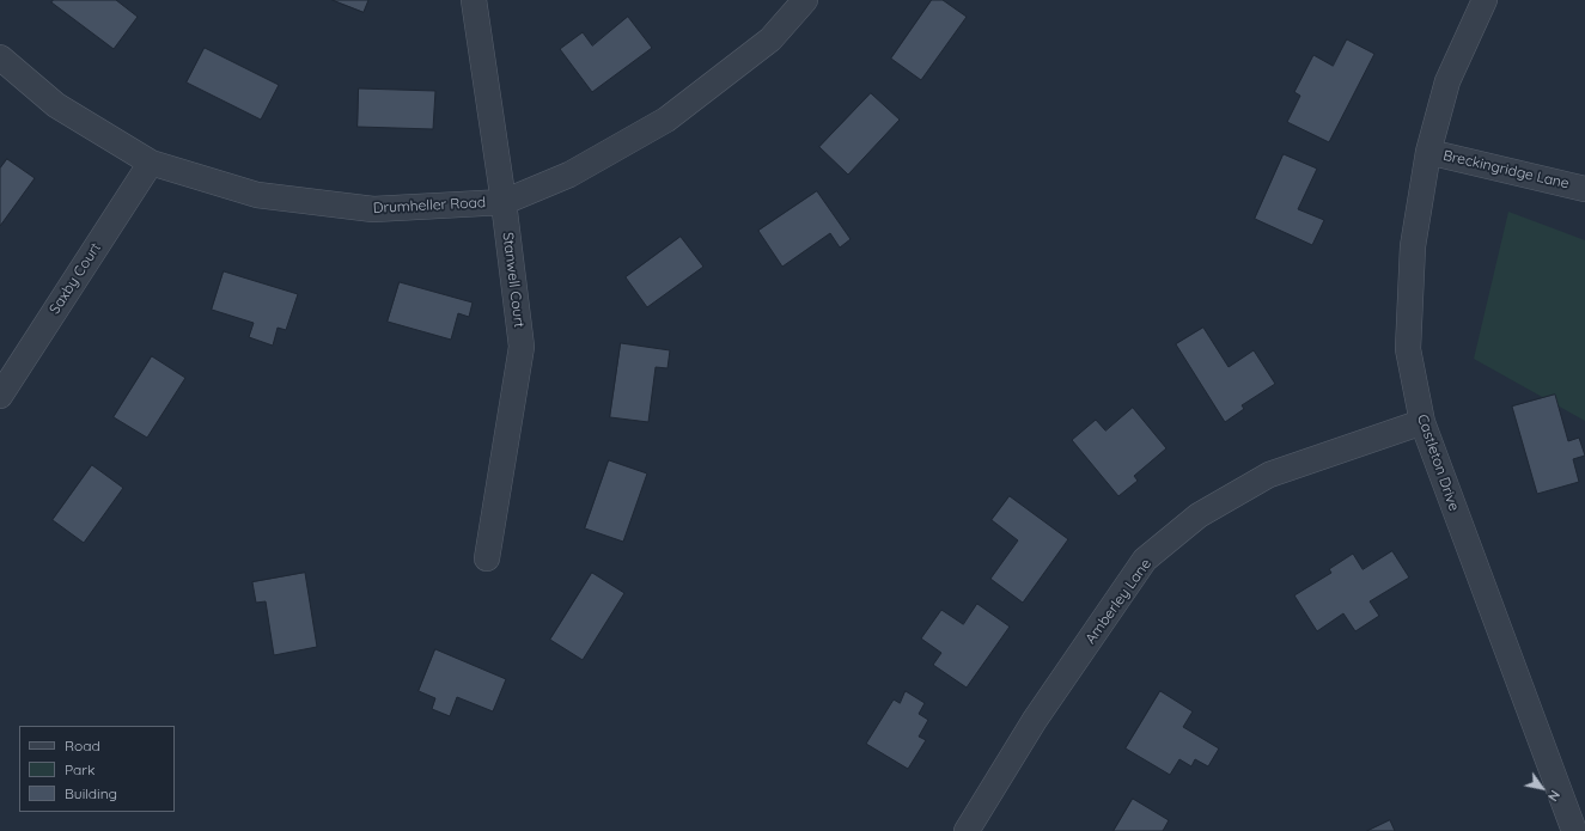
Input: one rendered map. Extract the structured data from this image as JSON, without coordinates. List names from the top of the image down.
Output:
{
  "streets": {
    "street": [
      "Breckingridge Lane",
      "Drumheller Road",
      "Saxby Court",
      "Stanwell Court",
      "Castleton Drive",
      "Amberley Lane"
    ]
  },
  "crossings": [
    ["Breckingridge Lane", "Castleton Drive"],
    ["Drumheller Road", "Saxby Court"],
    ["Drumheller Road", "Stanwell Court"],
    ["Castleton Drive", "Amberley Lane"]
  ],
  "legend": ["Road", "Park", "Building"],
  "north": "bottom right"
}
